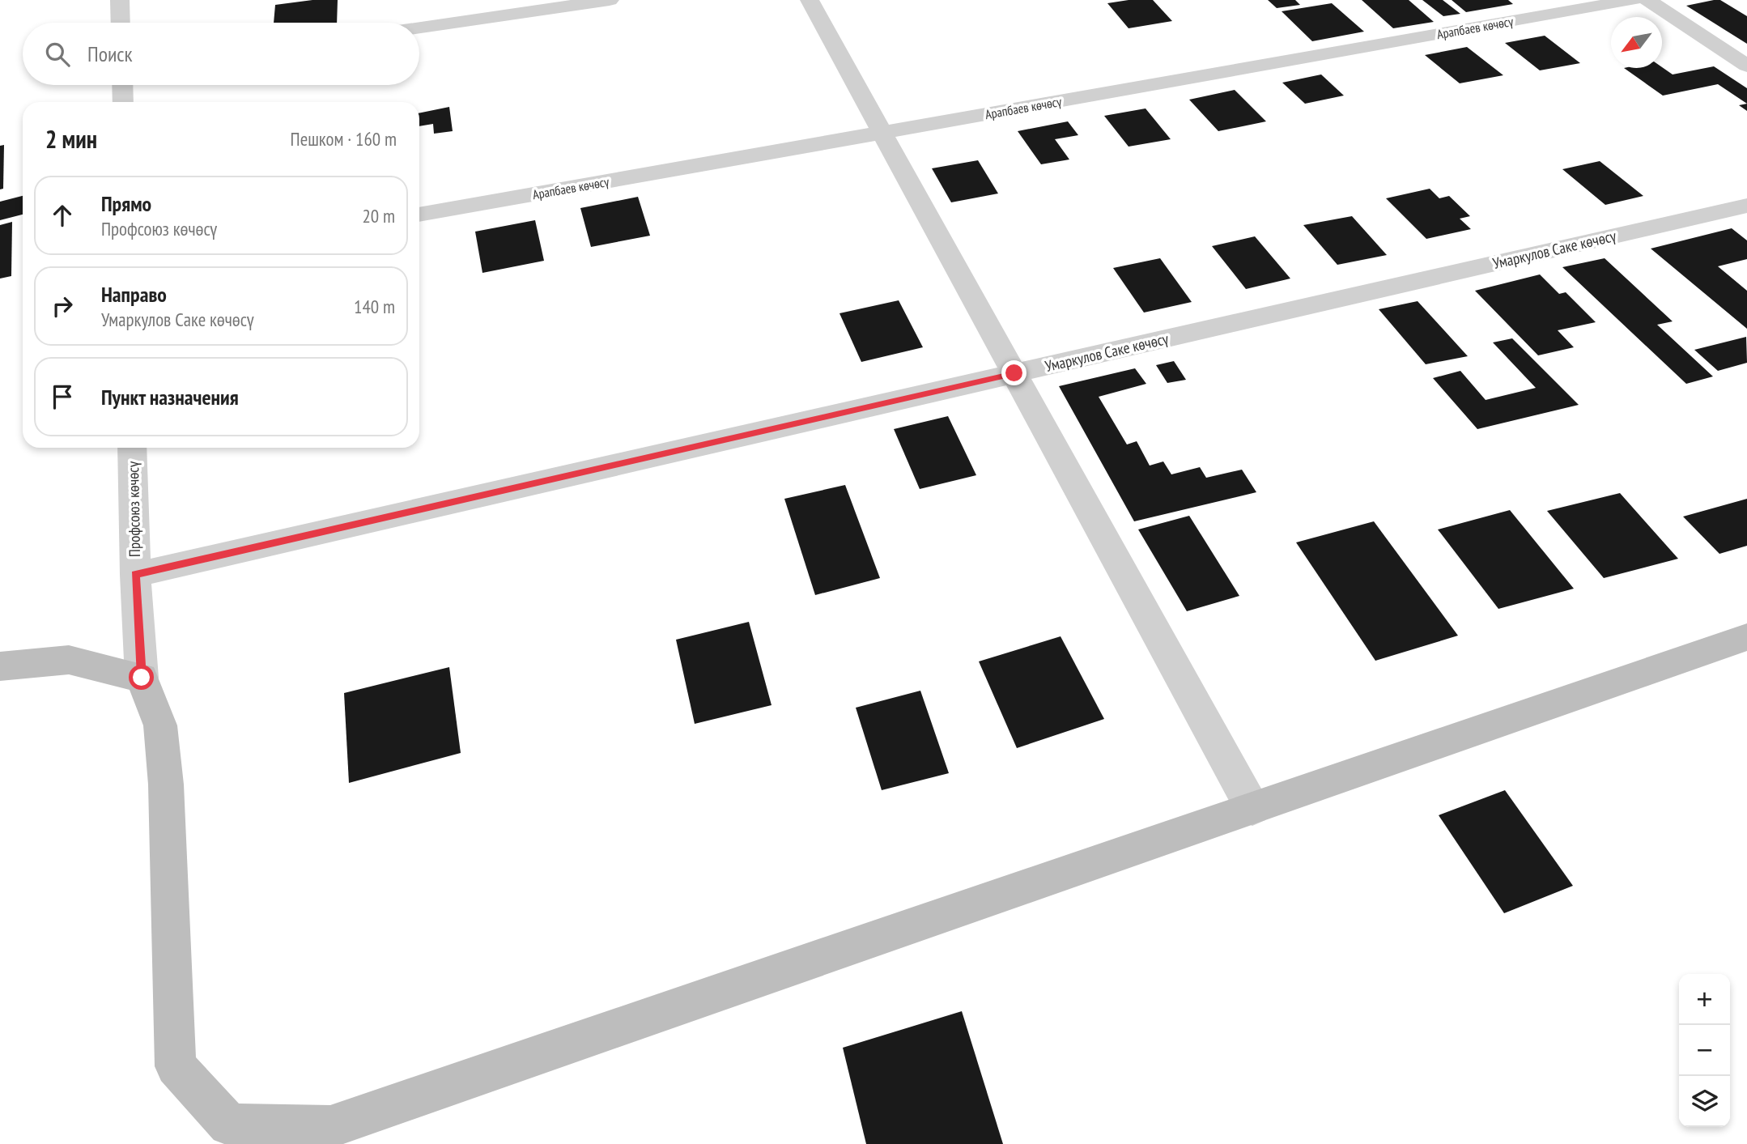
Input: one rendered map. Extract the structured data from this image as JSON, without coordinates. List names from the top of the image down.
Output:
{
  "streets": {
    "street": ["Арапбаев көчөсү", "Умаркулов Саке көчөсү", "Профсоюз көчөсү"]
  },
  "crossings": [
    ["Умаркулов Саке көчөсү", "Профсоюз көчөсү"]
  ],
  "north": "bottom left",
  "page": {
    "search": "Поиск",
    "heading": ["2 мин", "Пешком · 160 m"],
    "list": [
      ["Прямо", "Профсоюз көчөсү", "20 m"],
      ["Направо", "Умаркулов Саке көчөсү", "140 m"],
      "Пункт назначения"
    ],
    "map_buttons": ["+", "−"]
  }
}
